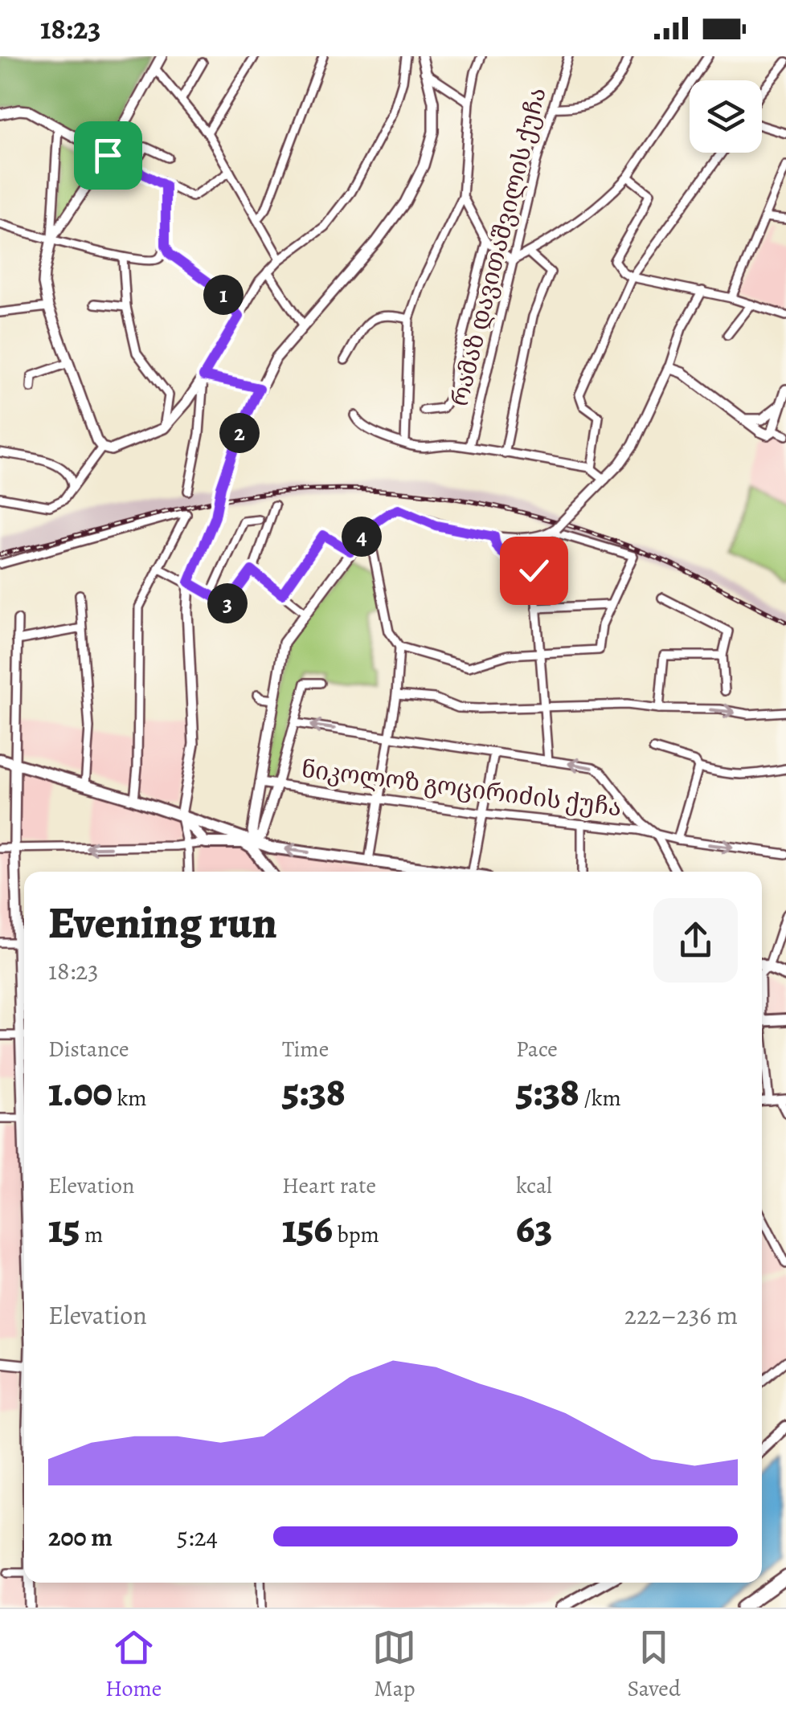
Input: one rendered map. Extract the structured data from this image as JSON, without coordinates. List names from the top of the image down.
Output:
{
  "streets": {
    "street": ["რამაზ დავითაშვილის ქუჩა", "ნიკოლოზ გოცირიძის ქუჩა"]
  },
  "page": {
    "status": "18:23",
    "pins": [
      "1",
      "2",
      "4",
      "3"
    ],
    "heading": ["Evening run", "18:23"],
    "stats": [
      ["Distance", "1.00 km"],
      ["Time", "5:38"],
      ["Pace", "5:38 /km"],
      ["Elevation", "15 m"],
      ["Heart rate", "156 bpm"],
      ["kcal", "63"]
    ],
    "chart": ["Elevation", "222–236 m"],
    "list": [
      {
        "name": "200 m",
        "note": "5:24"
      }
    ],
    "tabs": ["Home", "Map", "Saved"]
  }
}
